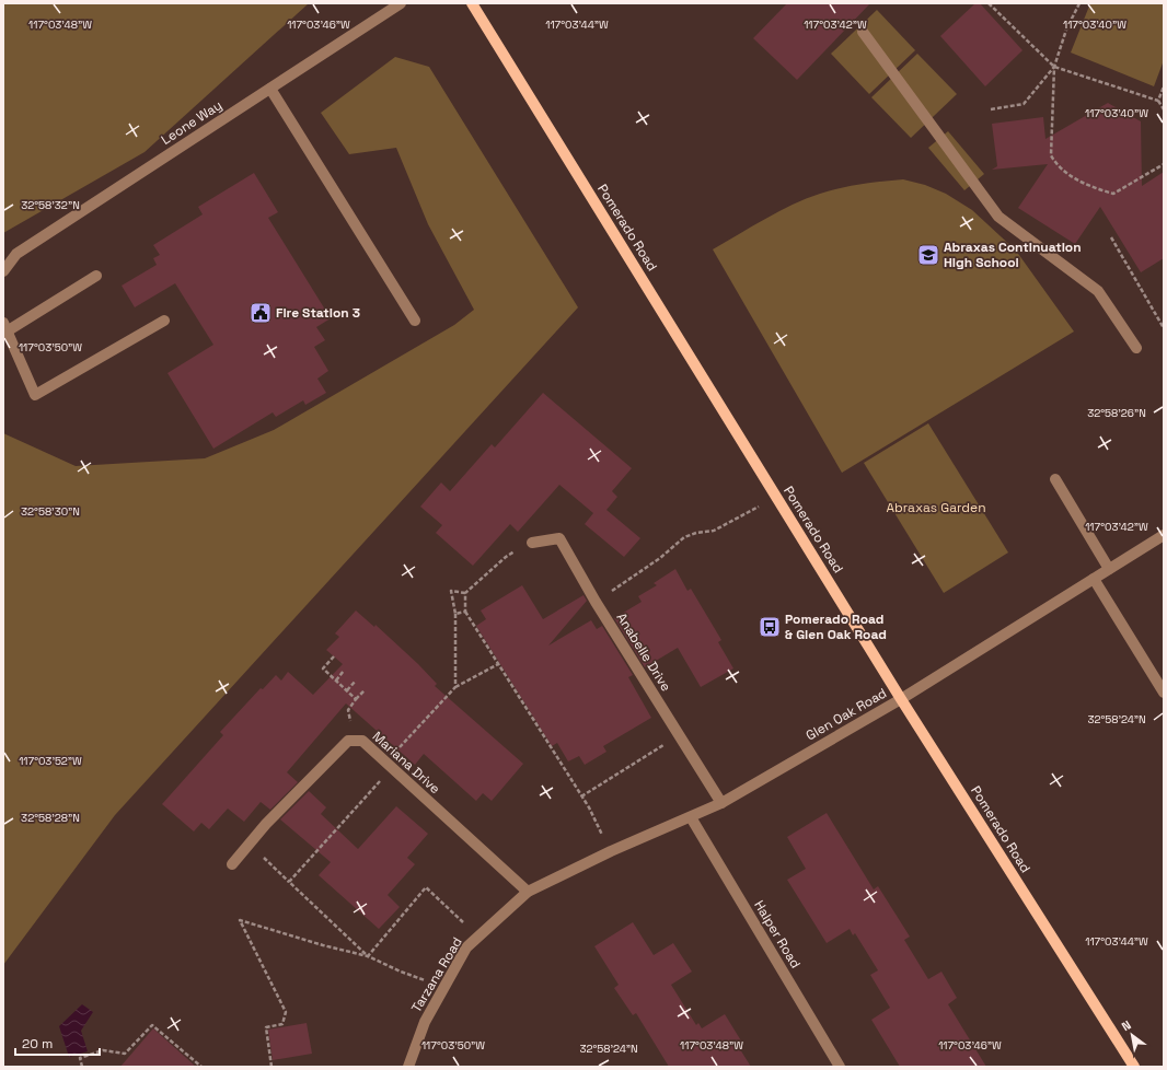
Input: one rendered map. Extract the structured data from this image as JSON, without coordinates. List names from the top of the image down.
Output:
{
  "streets": {
    "main road": ["Pomerado Road"],
    "street": [
      "Leone Way",
      "Anabelle Drive",
      "Glen Oak Road",
      "Mariana Drive",
      "Halper Road",
      "Tarzana Road"
    ]
  },
  "crossings": [
    ["Pomerado Road", "Glen Oak Road"],
    ["Anabelle Drive", "Glen Oak Road"],
    ["Glen Oak Road", "Mariana Drive"],
    ["Glen Oak Road", "Halper Road"],
    ["Glen Oak Road", "Tarzana Road"],
    ["Mariana Drive", "Tarzana Road"]
  ],
  "parks": ["Abraxas Garden"],
  "places": {
    "school or university": ["Abraxas Continuation High School"],
    "public building": ["Fire Station 3"],
    "bus stop": ["Pomerado Road & Glen Oak Road"]
  },
  "scale_bar": "20 m",
  "north": "top left",
  "coordinates": [
    "117°03'48\"W",
    "117°03'46\"W",
    "117°03'44\"W",
    "117°03'42\"W",
    "117°03'40\"W",
    "32°58'32\"N",
    "117°03'50\"W",
    "32°58'26\"N",
    "32°58'30\"N",
    "32°58'24\"N",
    "117°03'52\"W",
    "32°58'28\"N"
  ]
}
